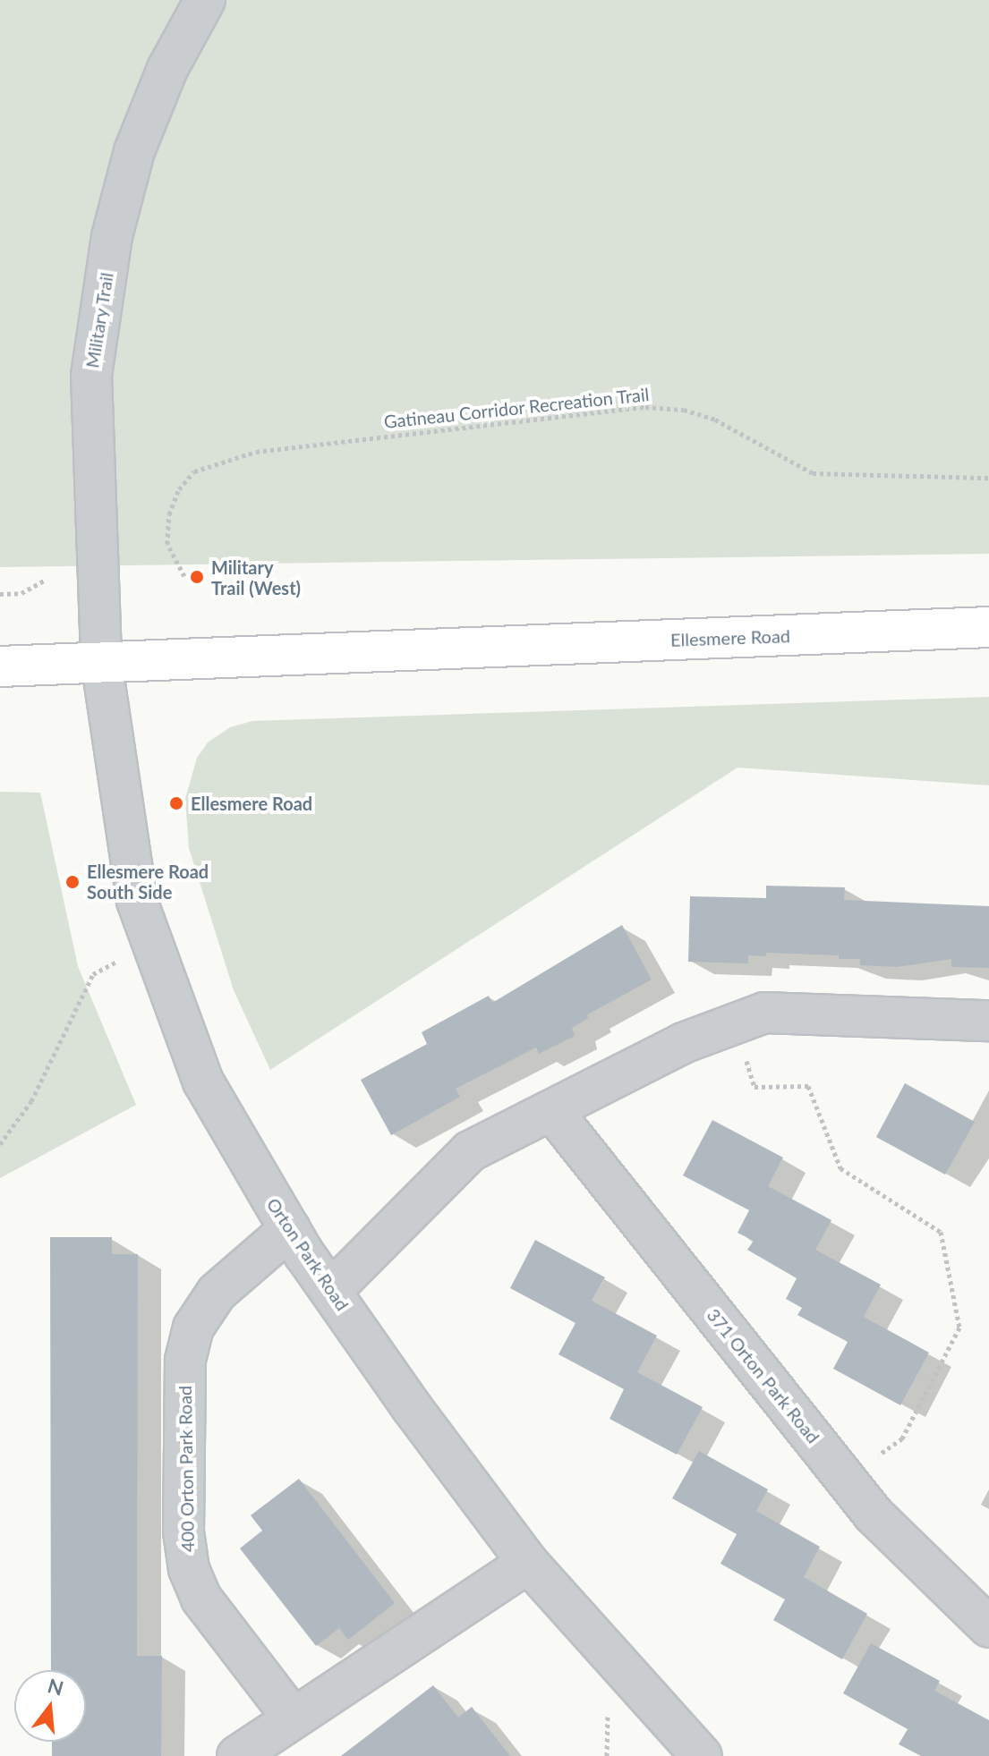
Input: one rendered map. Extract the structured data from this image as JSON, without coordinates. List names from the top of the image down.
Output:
{
  "streets": {
    "main road": ["Ellesmere Road"],
    "street": [
      "Military Trail",
      "Orton Park Road",
      "371 Orton Park Road",
      "400 Orton Park Road"
    ],
    "path": ["Gatineau Corridor Recreation Trail"]
  },
  "crossings": [
    ["Military Trail", "Ellesmere Road"],
    ["Military Trail", "Orton Park Road"],
    ["Ellesmere Road", "Orton Park Road"],
    ["Orton Park Road", "400 Orton Park Road"]
  ],
  "places": ["Military Trail (West)", "Ellesmere Road", "Ellesmere Road South Side"],
  "north": "top"
}
